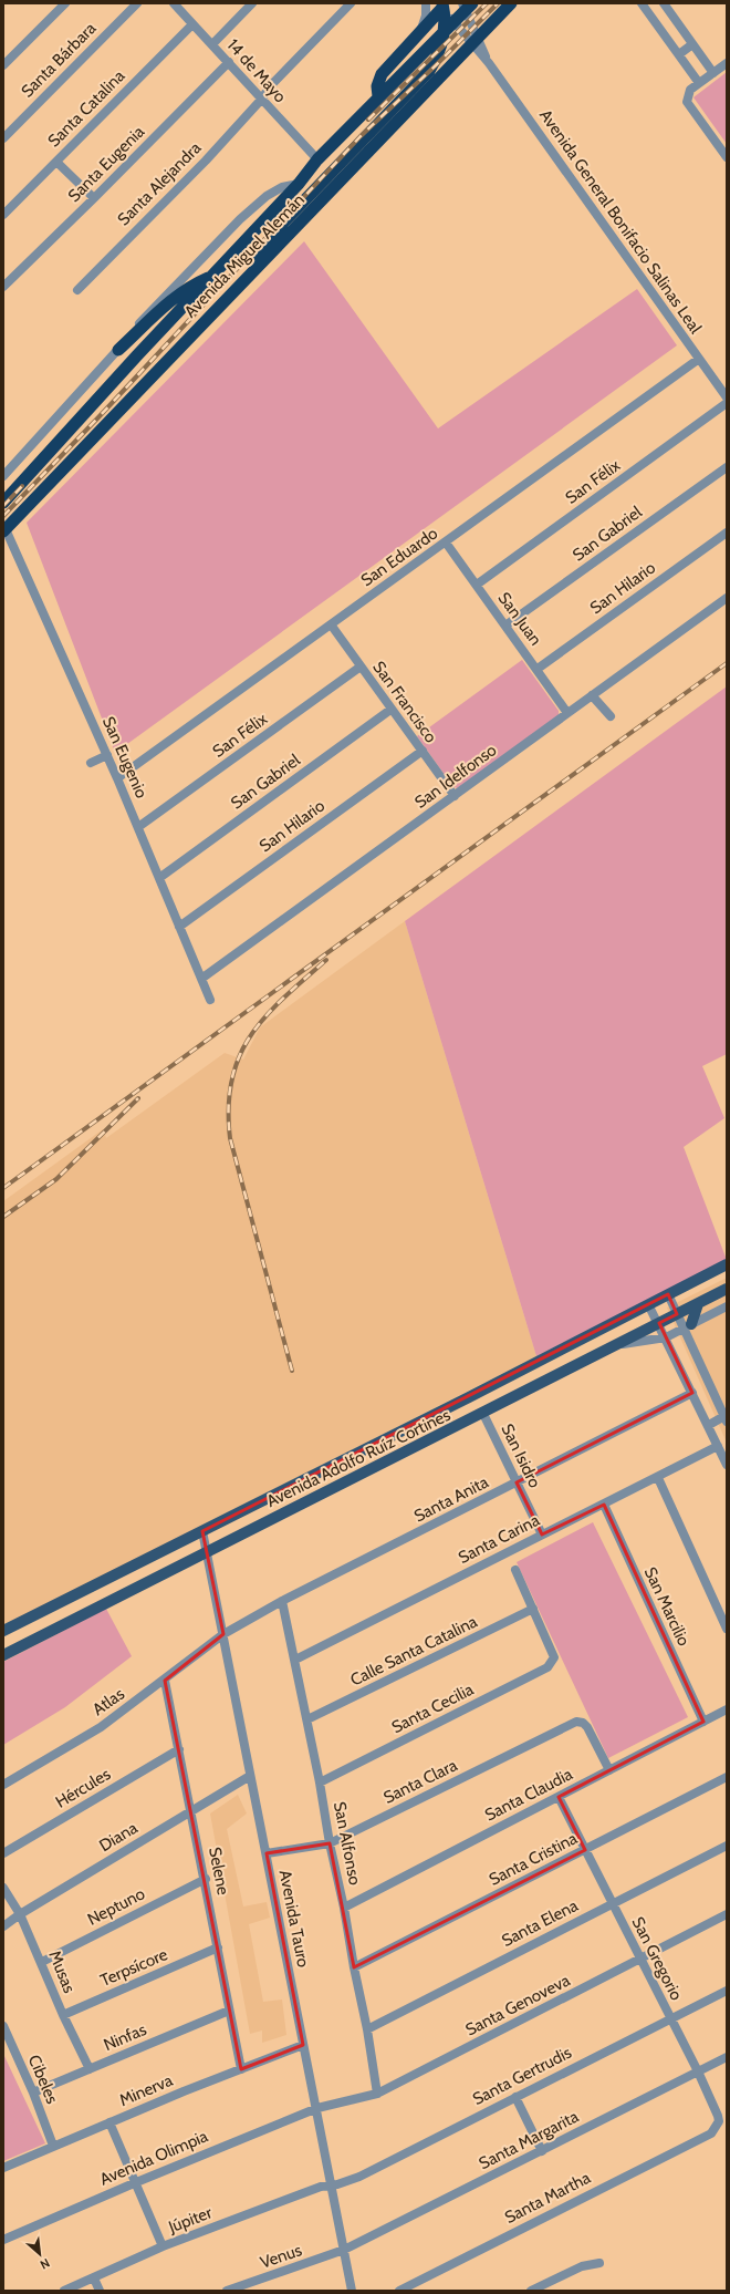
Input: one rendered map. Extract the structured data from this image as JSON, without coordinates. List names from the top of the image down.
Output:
{
  "streets": {
    "highway": ["Avenida Miguel Alemán"],
    "main road": ["Avenida Adolfo Ruíz Cortines"],
    "street": [
      "Santa Bárbara",
      "14 de Mayo",
      "Santa Catalina",
      "Santa Eugenia",
      "Santa Alejandra",
      "Avenida General Bonifacio Salinas Leal",
      "San Félix",
      "San Gabriel",
      "San Eduardo",
      "San Hilario",
      "San Juan",
      "San Francisco",
      "San Eugenio",
      "San Idelfonso",
      "San Isidro",
      "Santa Anita",
      "Santa Carina",
      "San Marcilio",
      "Calle Santa Catalina",
      "Atlas",
      "Santa Cecilia",
      "Santa Clara",
      "Hércules",
      "Santa Claudia",
      "Diana",
      "San Alfonso",
      "Santa Cristina",
      "Selene",
      "Neptuno",
      "Avenida Tauro",
      "Santa Elena",
      "San Gregorio",
      "Terpsícore",
      "Musas",
      "Santa Genoveva",
      "Ninfas",
      "Santa Gertrudis",
      "Cibeles",
      "Minerva",
      "Santa Margarita",
      "Avenida Olimpia",
      "Santa Martha",
      "Júpiter",
      "Venus"
    ]
  },
  "crossings": [
    ["14 de Mayo", "Santa Catalina"],
    ["14 de Mayo", "Santa Eugenia"],
    ["14 de Mayo", "Santa Alejandra"],
    ["14 de Mayo", "Avenida Miguel Alemán"],
    ["Avenida General Bonifacio Salinas Leal", "Avenida Miguel Alemán"],
    ["Avenida General Bonifacio Salinas Leal", "San Eduardo"],
    ["Avenida Miguel Alemán", "San Eugenio"],
    ["San Félix", "San Juan"],
    ["San Félix", "San Francisco"],
    ["San Félix", "San Eugenio"],
    ["San Gabriel", "San Juan"],
    ["San Gabriel", "San Francisco"],
    ["San Gabriel", "San Eugenio"],
    ["San Eduardo", "San Juan"],
    ["San Eduardo", "San Francisco"],
    ["San Eduardo", "San Eugenio"],
    ["San Hilario", "San Juan"],
    ["San Hilario", "San Francisco"],
    ["San Hilario", "San Eugenio"],
    ["San Juan", "San Idelfonso"],
    ["San Francisco", "San Idelfonso"],
    ["San Eugenio", "San Idelfonso"],
    ["San Isidro", "Avenida Adolfo Ruíz Cortines"],
    ["San Isidro", "Santa Anita"],
    ["San Isidro", "Santa Carina"],
    ["Avenida Adolfo Ruíz Cortines", "Avenida Tauro"],
    ["Santa Anita", "Atlas"],
    ["Santa Anita", "San Alfonso"],
    ["Santa Anita", "Avenida Tauro"],
    ["Santa Carina", "San Marcilio"],
    ["Santa Carina", "San Alfonso"],
    ["San Marcilio", "Santa Claudia"],
    ["Calle Santa Catalina", "Santa Cecilia"],
    ["Calle Santa Catalina", "San Alfonso"],
    ["Atlas", "Selene"],
    ["Atlas", "Avenida Tauro"],
    ["Santa Cecilia", "San Alfonso"],
    ["Santa Clara", "Santa Claudia"],
    ["Santa Clara", "San Alfonso"],
    ["Santa Clara", "Avenida Tauro"],
    ["Hércules", "Selene"],
    ["Santa Claudia", "San Alfonso"],
    ["Santa Claudia", "San Gregorio"],
    ["Diana", "Selene"],
    ["Diana", "Avenida Tauro"],
    ["Diana", "Musas"],
    ["San Alfonso", "Santa Cristina"],
    ["San Alfonso", "Santa Elena"],
    ["San Alfonso", "Santa Genoveva"],
    ["Santa Cristina", "San Gregorio"],
    ["Selene", "Neptuno"],
    ["Selene", "Terpsícore"],
    ["Selene", "Ninfas"],
    ["Selene", "Minerva"],
    ["Neptuno", "Musas"],
    ["Avenida Tauro", "Santa Genoveva"],
    ["Avenida Tauro", "Santa Gertrudis"],
    ["Avenida Tauro", "Minerva"],
    ["Avenida Tauro", "Santa Margarita"],
    ["Avenida Tauro", "Avenida Olimpia"],
    ["Avenida Tauro", "Júpiter"],
    ["Avenida Tauro", "Venus"],
    ["Santa Elena", "San Gregorio"],
    ["San Gregorio", "Santa Genoveva"],
    ["San Gregorio", "Santa Gertrudis"],
    ["San Gregorio", "Santa Margarita"],
    ["San Gregorio", "Santa Martha"],
    ["Terpsícore", "Musas"],
    ["Musas", "Ninfas"],
    ["Santa Genoveva", "Avenida Olimpia"],
    ["Ninfas", "Cibeles"],
    ["Santa Gertrudis", "Júpiter"],
    ["Cibeles", "Minerva"],
    ["Santa Margarita", "Venus"]
  ],
  "north": "bottom right"
}
